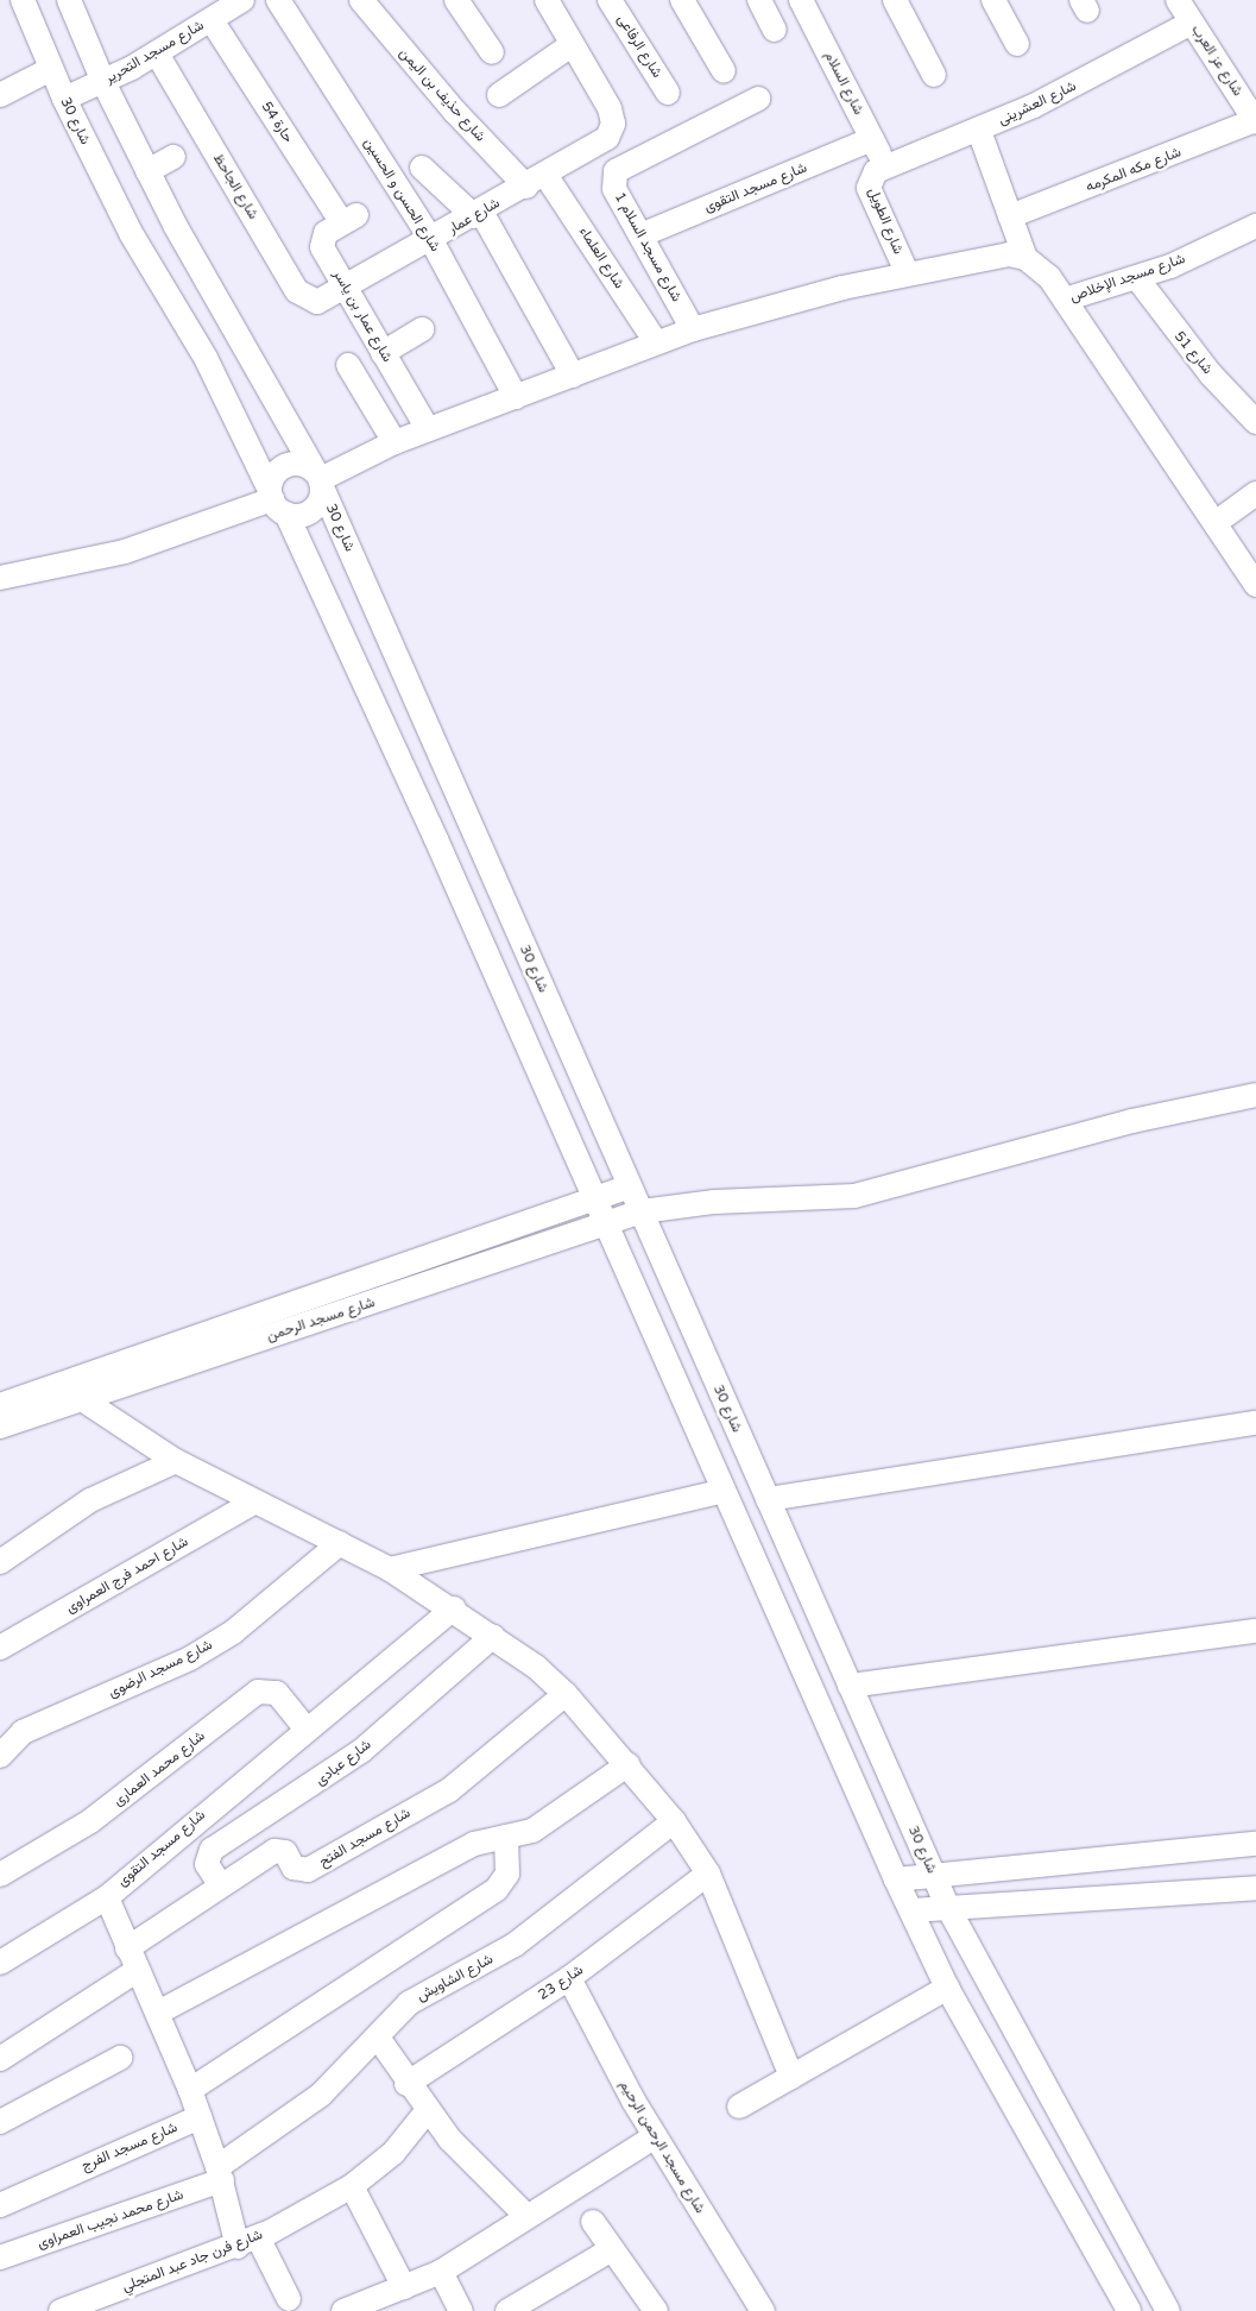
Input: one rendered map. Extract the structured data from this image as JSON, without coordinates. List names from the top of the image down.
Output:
{
  "streets": {
    "street": [
      "شارع الرفاعى",
      "شارع مسجد التحرير",
      "شارع عز العرب",
      "شارع السلام",
      "شارع حذيف بن اليمن",
      "شارع العشرينى",
      "شارع 30",
      "حارة 54",
      "شارع مكه المكرمه",
      "شارع الجاحظ",
      "شارع مسجد التقوى",
      "شارع الحسن و الحسين",
      "شارع عمار",
      "شارع الطويل",
      "شارع مسجد السلام 1",
      "شارع العلماء",
      "شارع مسجد الإخلاص",
      "شارع عمار بن ياسر",
      "شارع 51",
      "شارع مسجد الرحمن",
      "شارع احمد فرج العمراوى",
      "شارع مسجد الرضوى",
      "شارع عبادى",
      "شارع محمد العمارى",
      "شارع مسجد الفتح",
      "شارع الشاويش",
      "شارع 23",
      "شارع مسجد الفرج",
      "شارع مسجد الرحمن الرحيم",
      "شارع محمد نجيب العمراوى",
      "شارع فرن جاد عبد المتجلي"
    ]
  },
  "crossings": [
    ["شارع مسجد التحرير", "شارع 30"],
    ["شارع مسجد التحرير", "حارة 54"],
    ["شارع مسجد التحرير", "شارع الجاحظ"],
    ["شارع عز العرب", "شارع العشرينى"],
    ["شارع عز العرب", "شارع مكه المكرمه"],
    ["شارع السلام", "شارع العشرينى"],
    ["شارع السلام", "شارع مسجد التقوى"],
    ["شارع السلام", "شارع الطويل"],
    ["شارع حذيف بن اليمن", "شارع عمار"],
    ["شارع حذيف بن اليمن", "شارع العلماء"],
    ["شارع العشرينى", "شارع الطويل"],
    ["شارع 30", "شارع مسجد الرحمن"],
    ["حارة 54", "شارع عمار بن ياسر"],
    ["شارع الجاحظ", "شارع عمار"],
    ["شارع الجاحظ", "شارع عمار بن ياسر"],
    ["شارع مسجد التقوى", "شارع مسجد السلام 1"],
    ["شارع مسجد التقوى", "شارع محمد العمارى"],
    ["شارع مسجد التقوى", "شارع مسجد الفتح"],
    ["شارع مسجد التقوى", "شارع الشاويش"],
    ["شارع مسجد التقوى", "شارع مسجد الفرج"],
    ["شارع مسجد التقوى", "شارع محمد نجيب العمراوى"],
    ["شارع مسجد التقوى", "شارع فرن جاد عبد المتجلي"],
    ["شارع الحسن و الحسين", "شارع عمار"],
    ["شارع عمار", "شارع العلماء"],
    ["شارع عمار", "شارع عمار بن ياسر"],
    ["شارع مسجد الإخلاص", "شارع 51"],
    ["شارع عبادى", "شارع مسجد الفتح"],
    ["شارع الشاويش", "شارع محمد نجيب العمراوى"],
    ["شارع 23", "شارع مسجد الرحمن الرحيم"]
  ]
}
